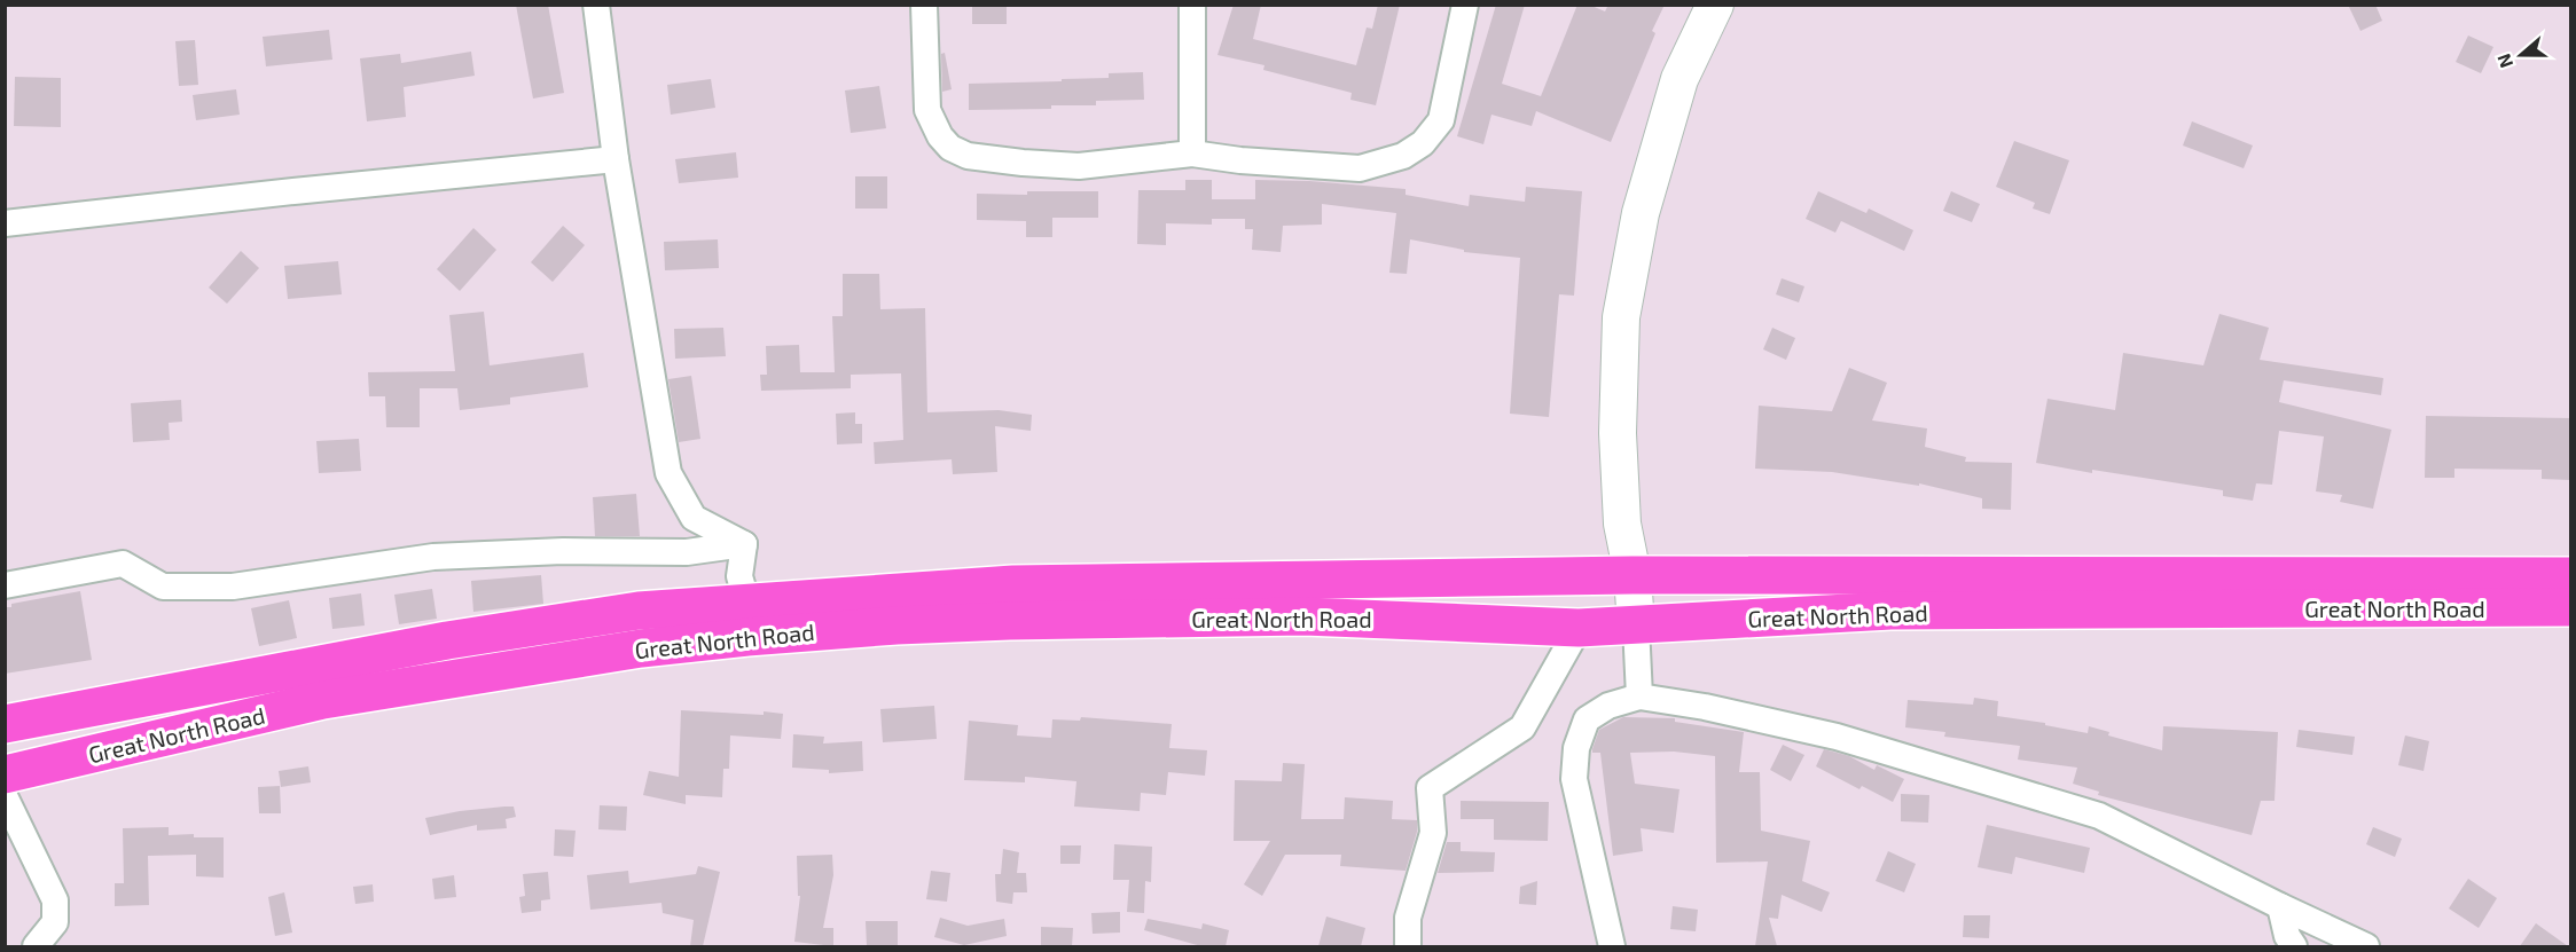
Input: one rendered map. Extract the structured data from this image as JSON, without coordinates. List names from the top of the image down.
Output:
{
  "streets": {
    "highway": ["Great North Road"]
  },
  "north": "left"
}
